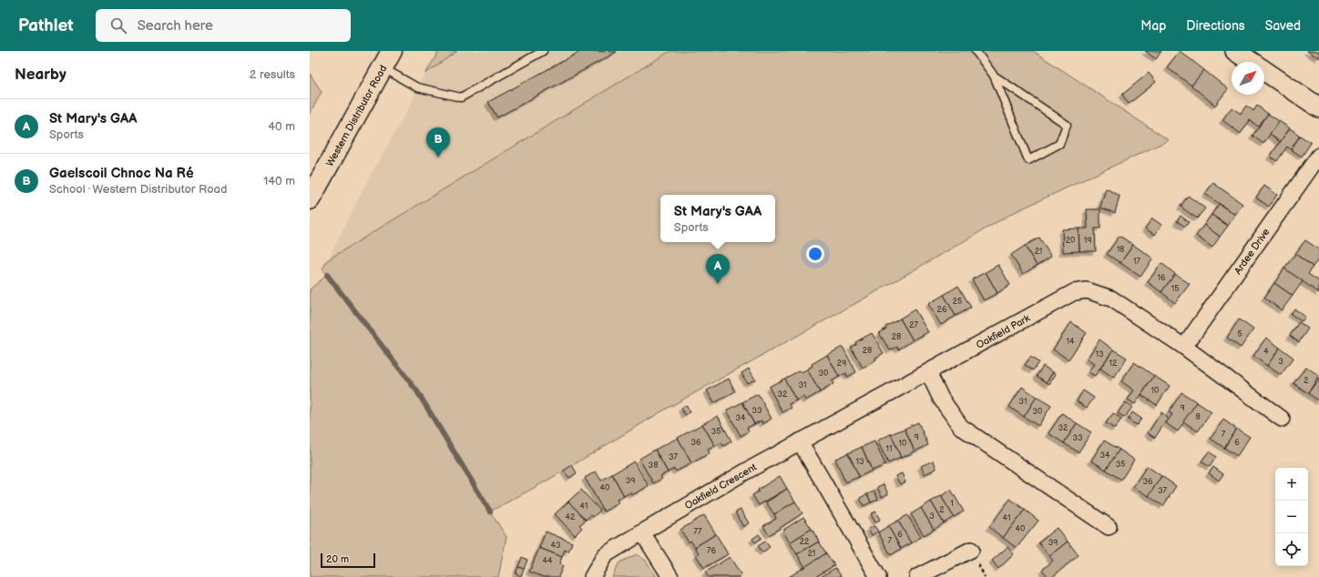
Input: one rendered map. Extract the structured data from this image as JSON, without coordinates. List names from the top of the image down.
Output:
{
  "streets": {
    "main road": ["Western Distributor Road"],
    "street": ["Ardee Drive", "Oakfield Park", "Oakfield Crescent"]
  },
  "crossings": [
    ["Ardee Drive", "Oakfield Park"],
    ["Oakfield Park", "Oakfield Crescent"]
  ],
  "house_numbers": [
    "20",
    "19",
    "18",
    "21",
    "17",
    "16",
    "15",
    "25",
    "26",
    "27",
    "5",
    "28",
    "14",
    "28",
    "4",
    "13",
    "3",
    "29",
    "12",
    "30",
    "2",
    "31",
    "10",
    "32",
    "31",
    "9",
    "33",
    "30",
    "8",
    "34",
    "32",
    "35",
    "7",
    "9",
    "33",
    "36",
    "6",
    "10",
    "11",
    "34",
    "37",
    "13",
    "35",
    "38",
    "39",
    "36",
    "40",
    "37",
    "1",
    "41",
    "2",
    "3",
    "42",
    "41",
    "40",
    "77",
    "6",
    "7",
    "22",
    "39",
    "43",
    "76",
    "21",
    "44"
  ],
  "scale_bar": "20 m",
  "north": "top right",
  "page": {
    "header": "Pathlet",
    "search": "Search here",
    "nav": ["Map", "Directions", "Saved"],
    "heading": ["Nearby", "2 results"],
    "list": [
      {
        "mark": "A",
        "name": "St Mary's GAA",
        "note": "Sports",
        "value": "40 m"
      },
      {
        "mark": "B",
        "name": "Gaelscoil Chnoc Na Ré",
        "note": "School · Western Distributor Road",
        "value": "140 m"
      }
    ],
    "pins": ["B", "A"],
    "popup": ["St Mary's GAA", "Sports"],
    "map_buttons": ["+", "−"],
    "scale": "20 m"
  }
}
